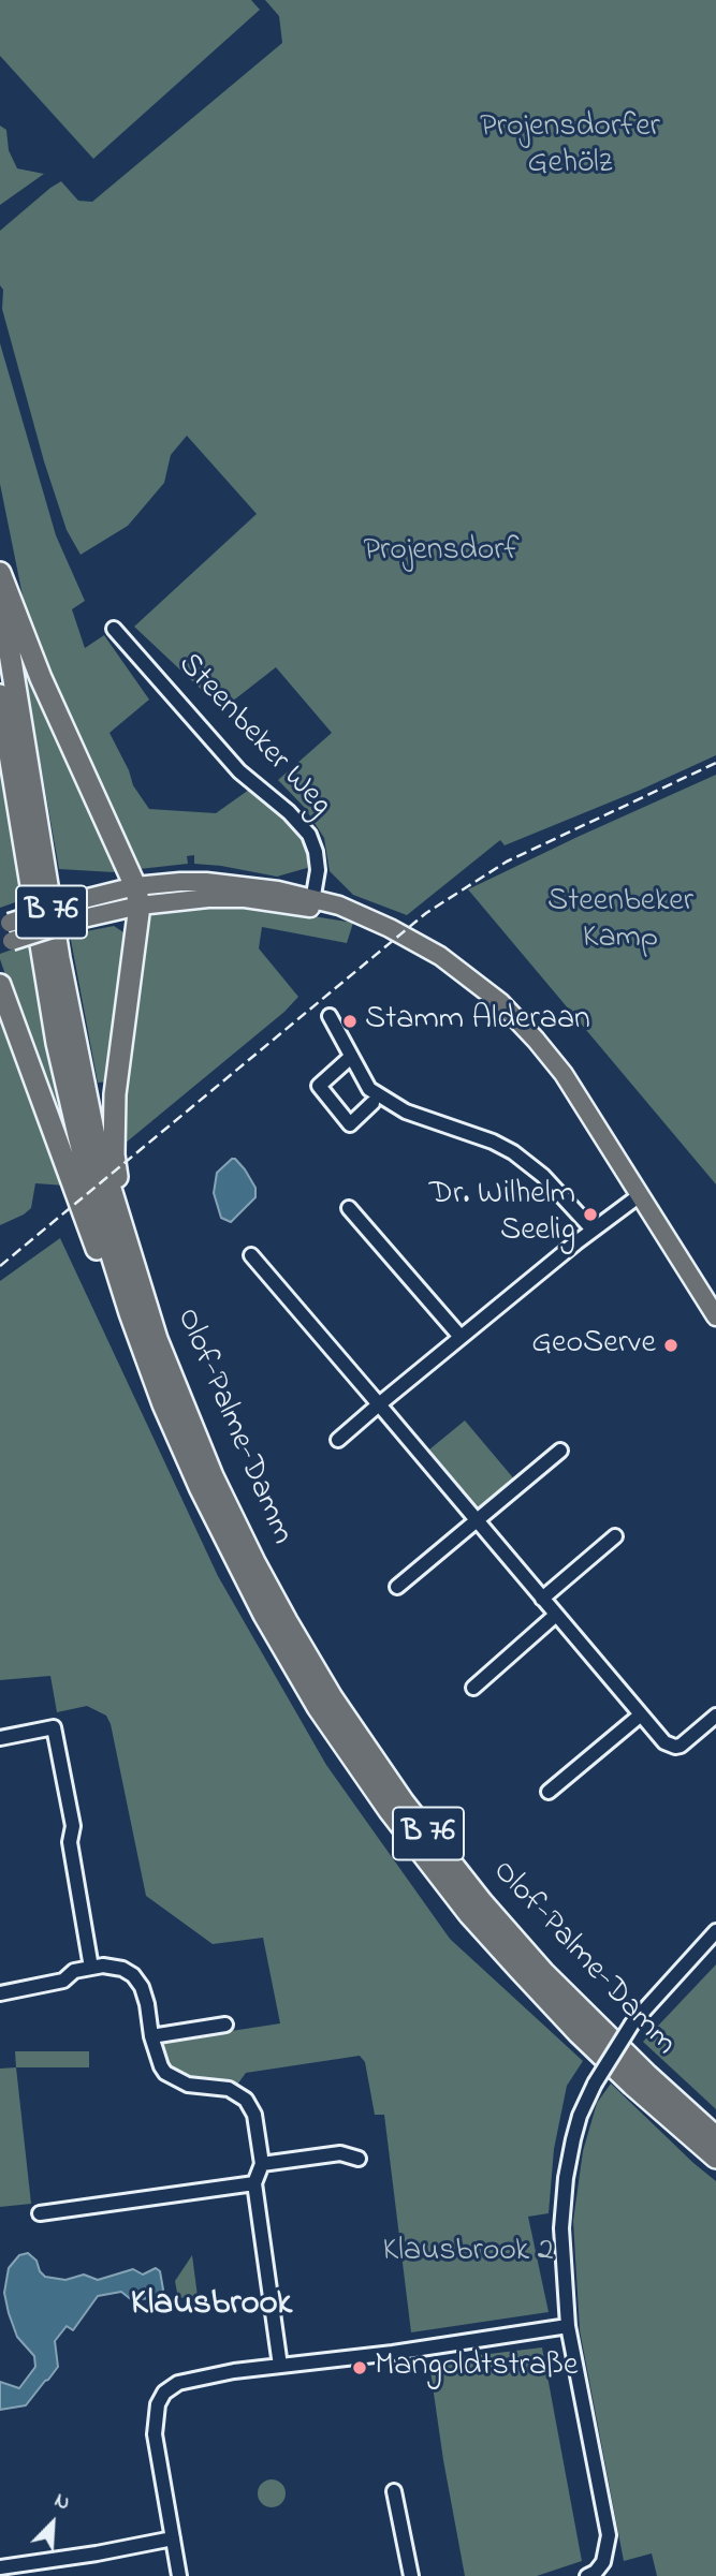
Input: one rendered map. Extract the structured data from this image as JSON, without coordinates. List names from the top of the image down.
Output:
{
  "streets": {
    "highway": ["B 76", "Olof-Palme-Damm"],
    "street": ["Steenbeker Weg"]
  },
  "districts": ["Klausbrook"],
  "parks": [
    "Projensdorfer Gehölz",
    "Projensdorf",
    "Steenbeker Kamp",
    "Klausbrook 2"
  ],
  "places": [
    "Stamm Alderaan",
    "Dr. Wilhelm Seelig",
    "GeoServe",
    "Mangoldtstraße"
  ],
  "north": "top right"
}
